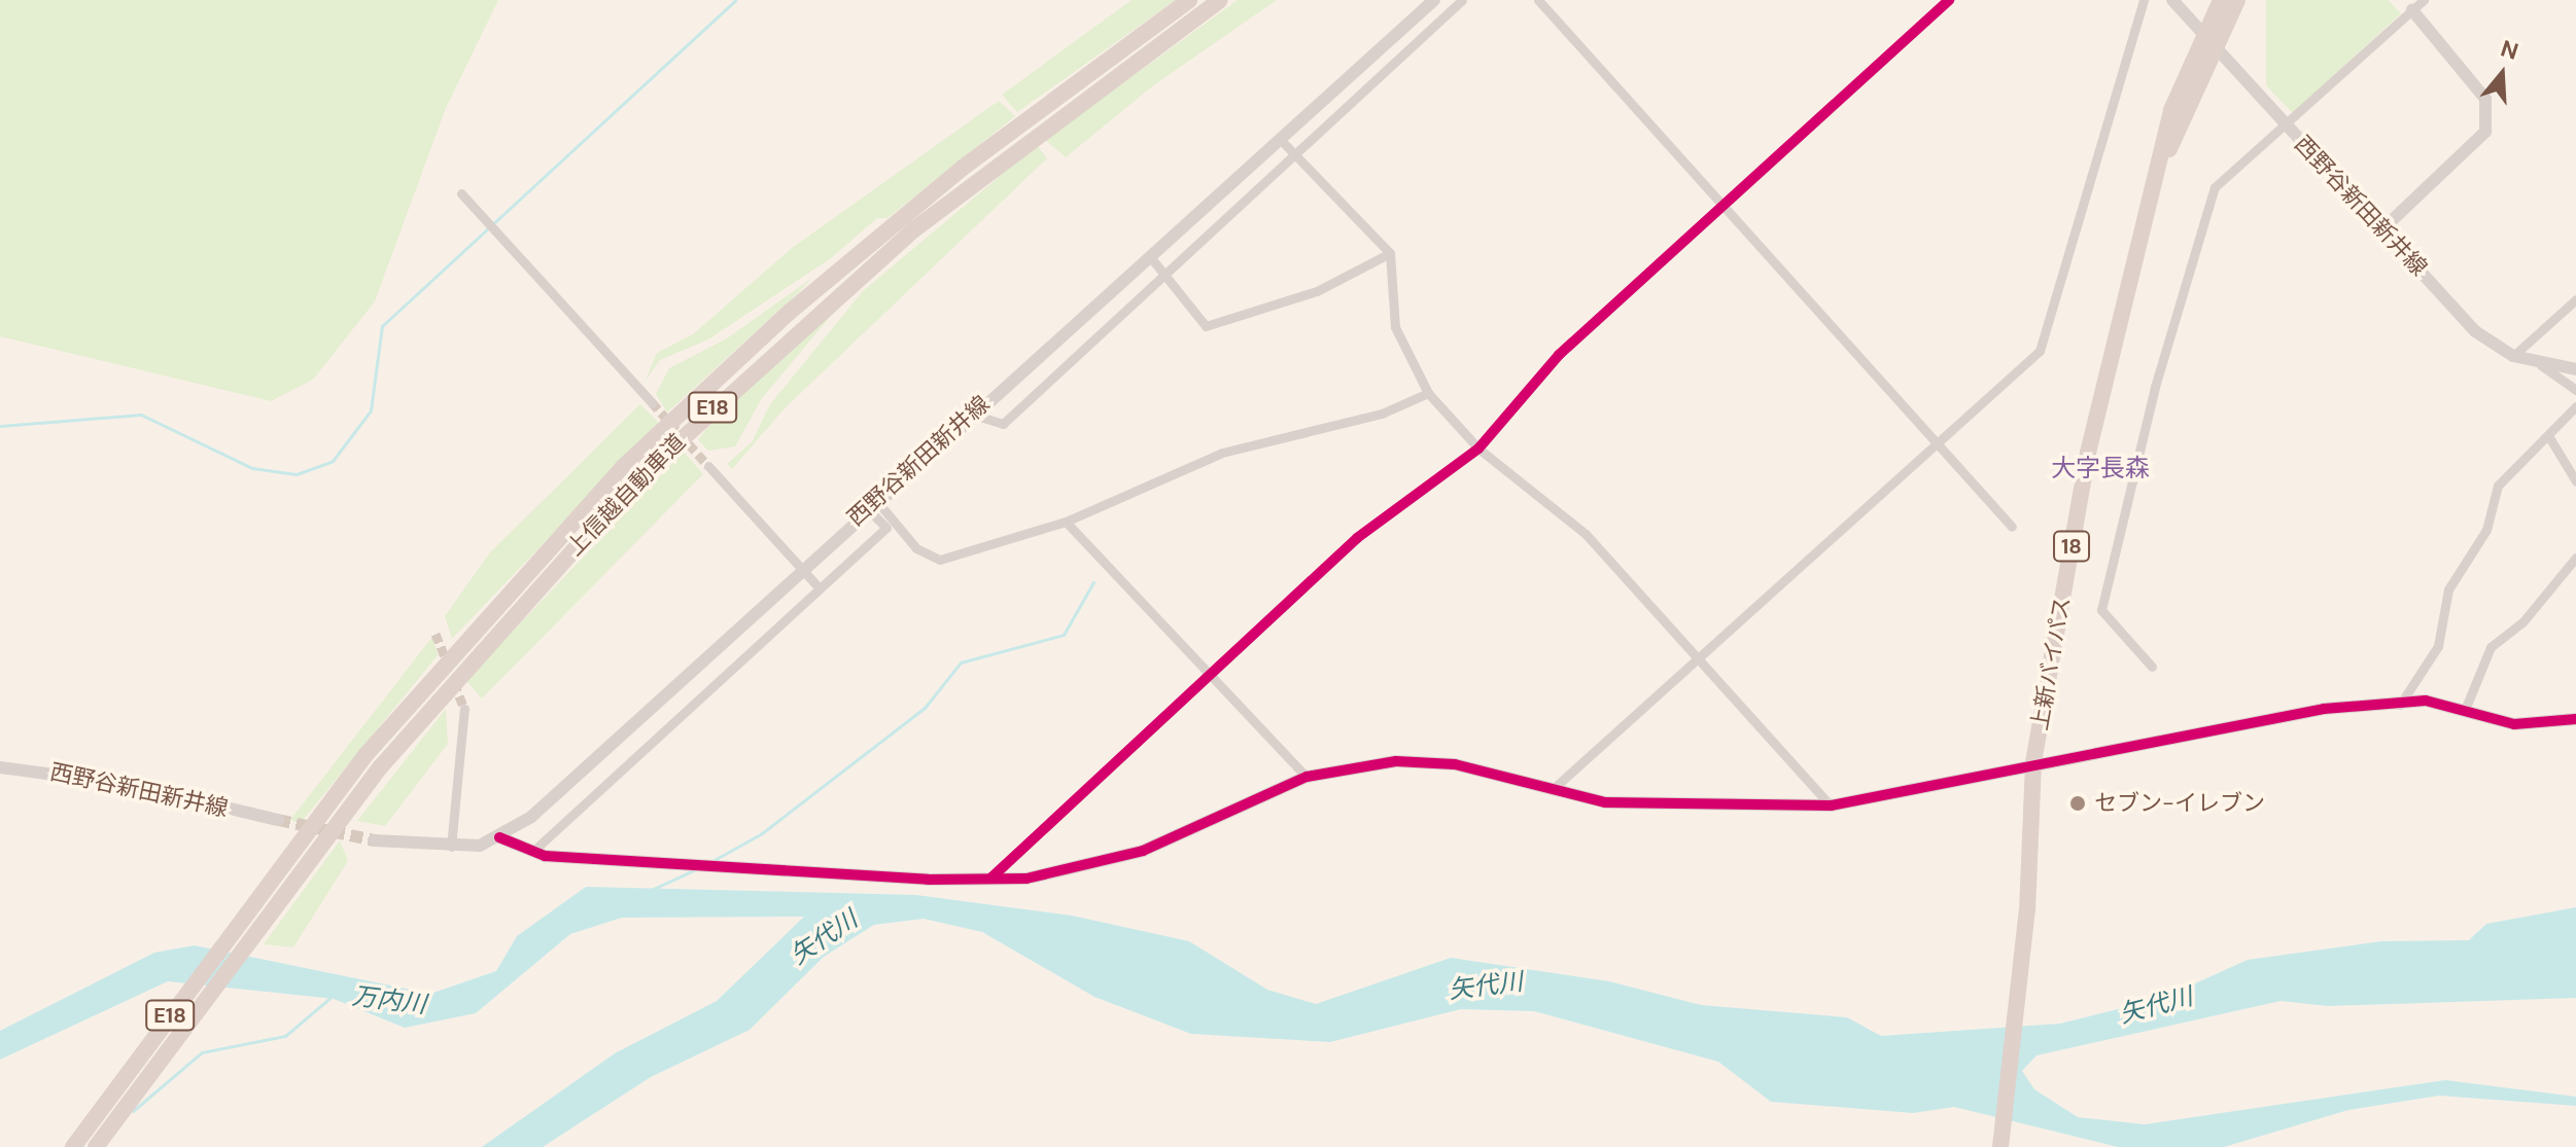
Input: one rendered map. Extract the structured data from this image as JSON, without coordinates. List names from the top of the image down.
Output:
{
  "streets": {
    "highway": [
      "E18",
      "上信越自動車道",
      "18",
      "上新バイパス"
    ],
    "street": ["西野谷新田新井線"]
  },
  "crossings": [
    ["西野谷新田新井線", "上新バイパス"]
  ],
  "districts": ["大字長森"],
  "water": ["矢代川", "万内川"],
  "places": ["セブン-イレブン"],
  "north": "top"
}
